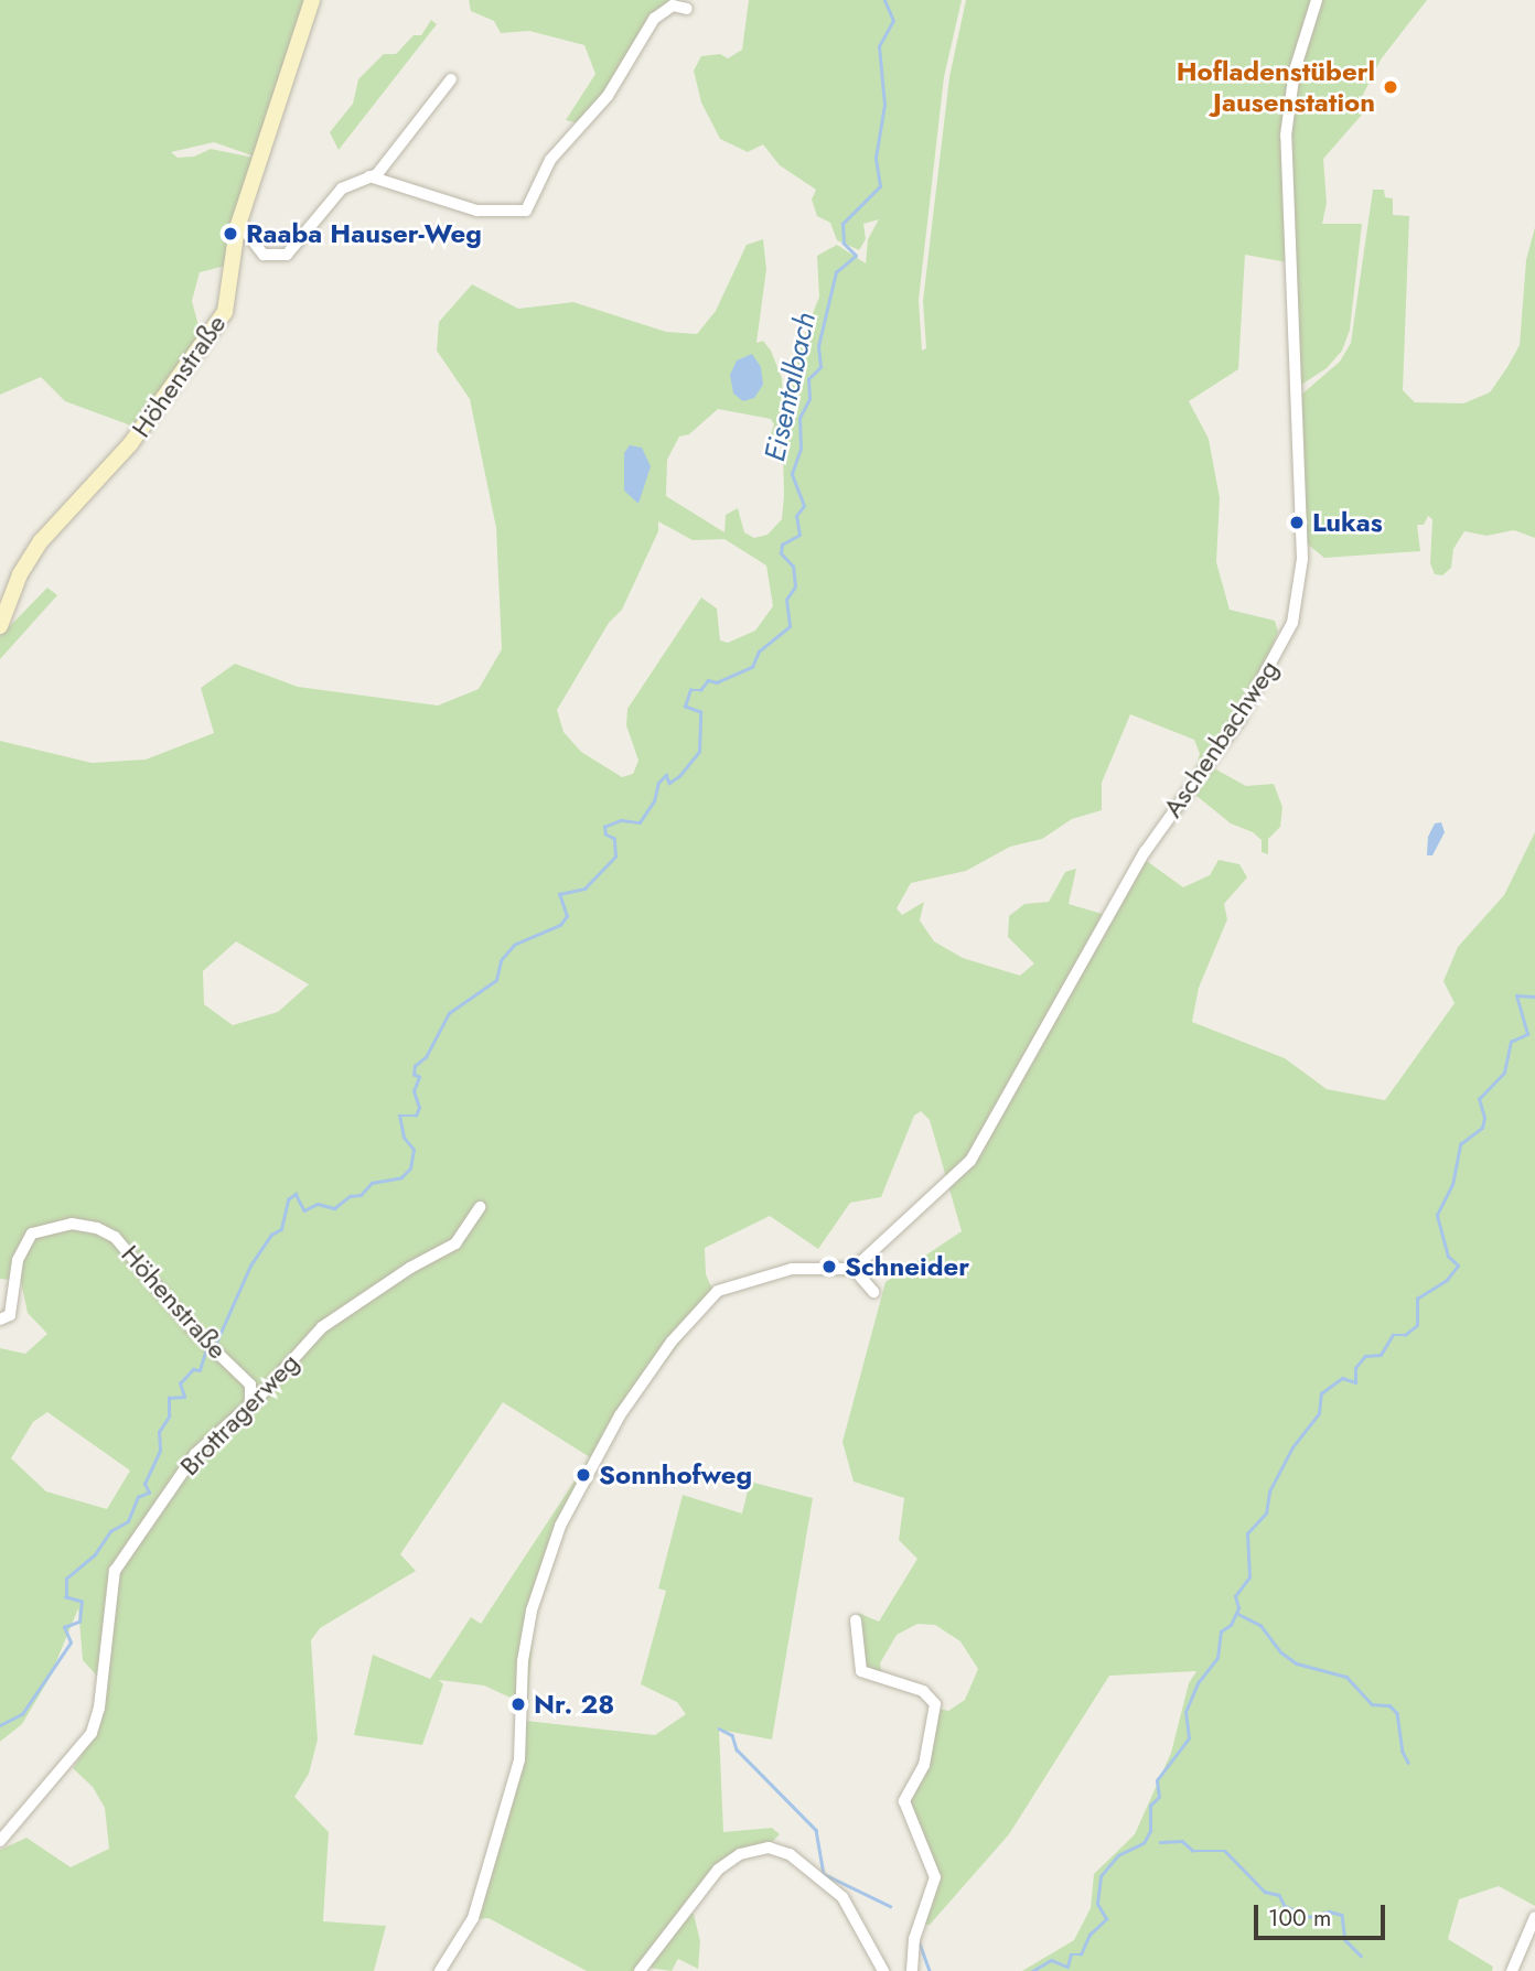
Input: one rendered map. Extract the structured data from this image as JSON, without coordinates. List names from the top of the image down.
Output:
{
  "streets": {
    "street": ["Höhenstraße", "Aschenbachweg", "Brottragerweg"]
  },
  "crossings": [
    ["Höhenstraße", "Brottragerweg"]
  ],
  "water": ["Eisentalbach"],
  "places": [
    "Hofladenstüberl Jausenstation",
    "Raaba Hauser-Weg",
    "Lukas",
    "Schneider",
    "Sonnhofweg",
    "Nr. 28"
  ],
  "scale_bar": "100 m"
}
